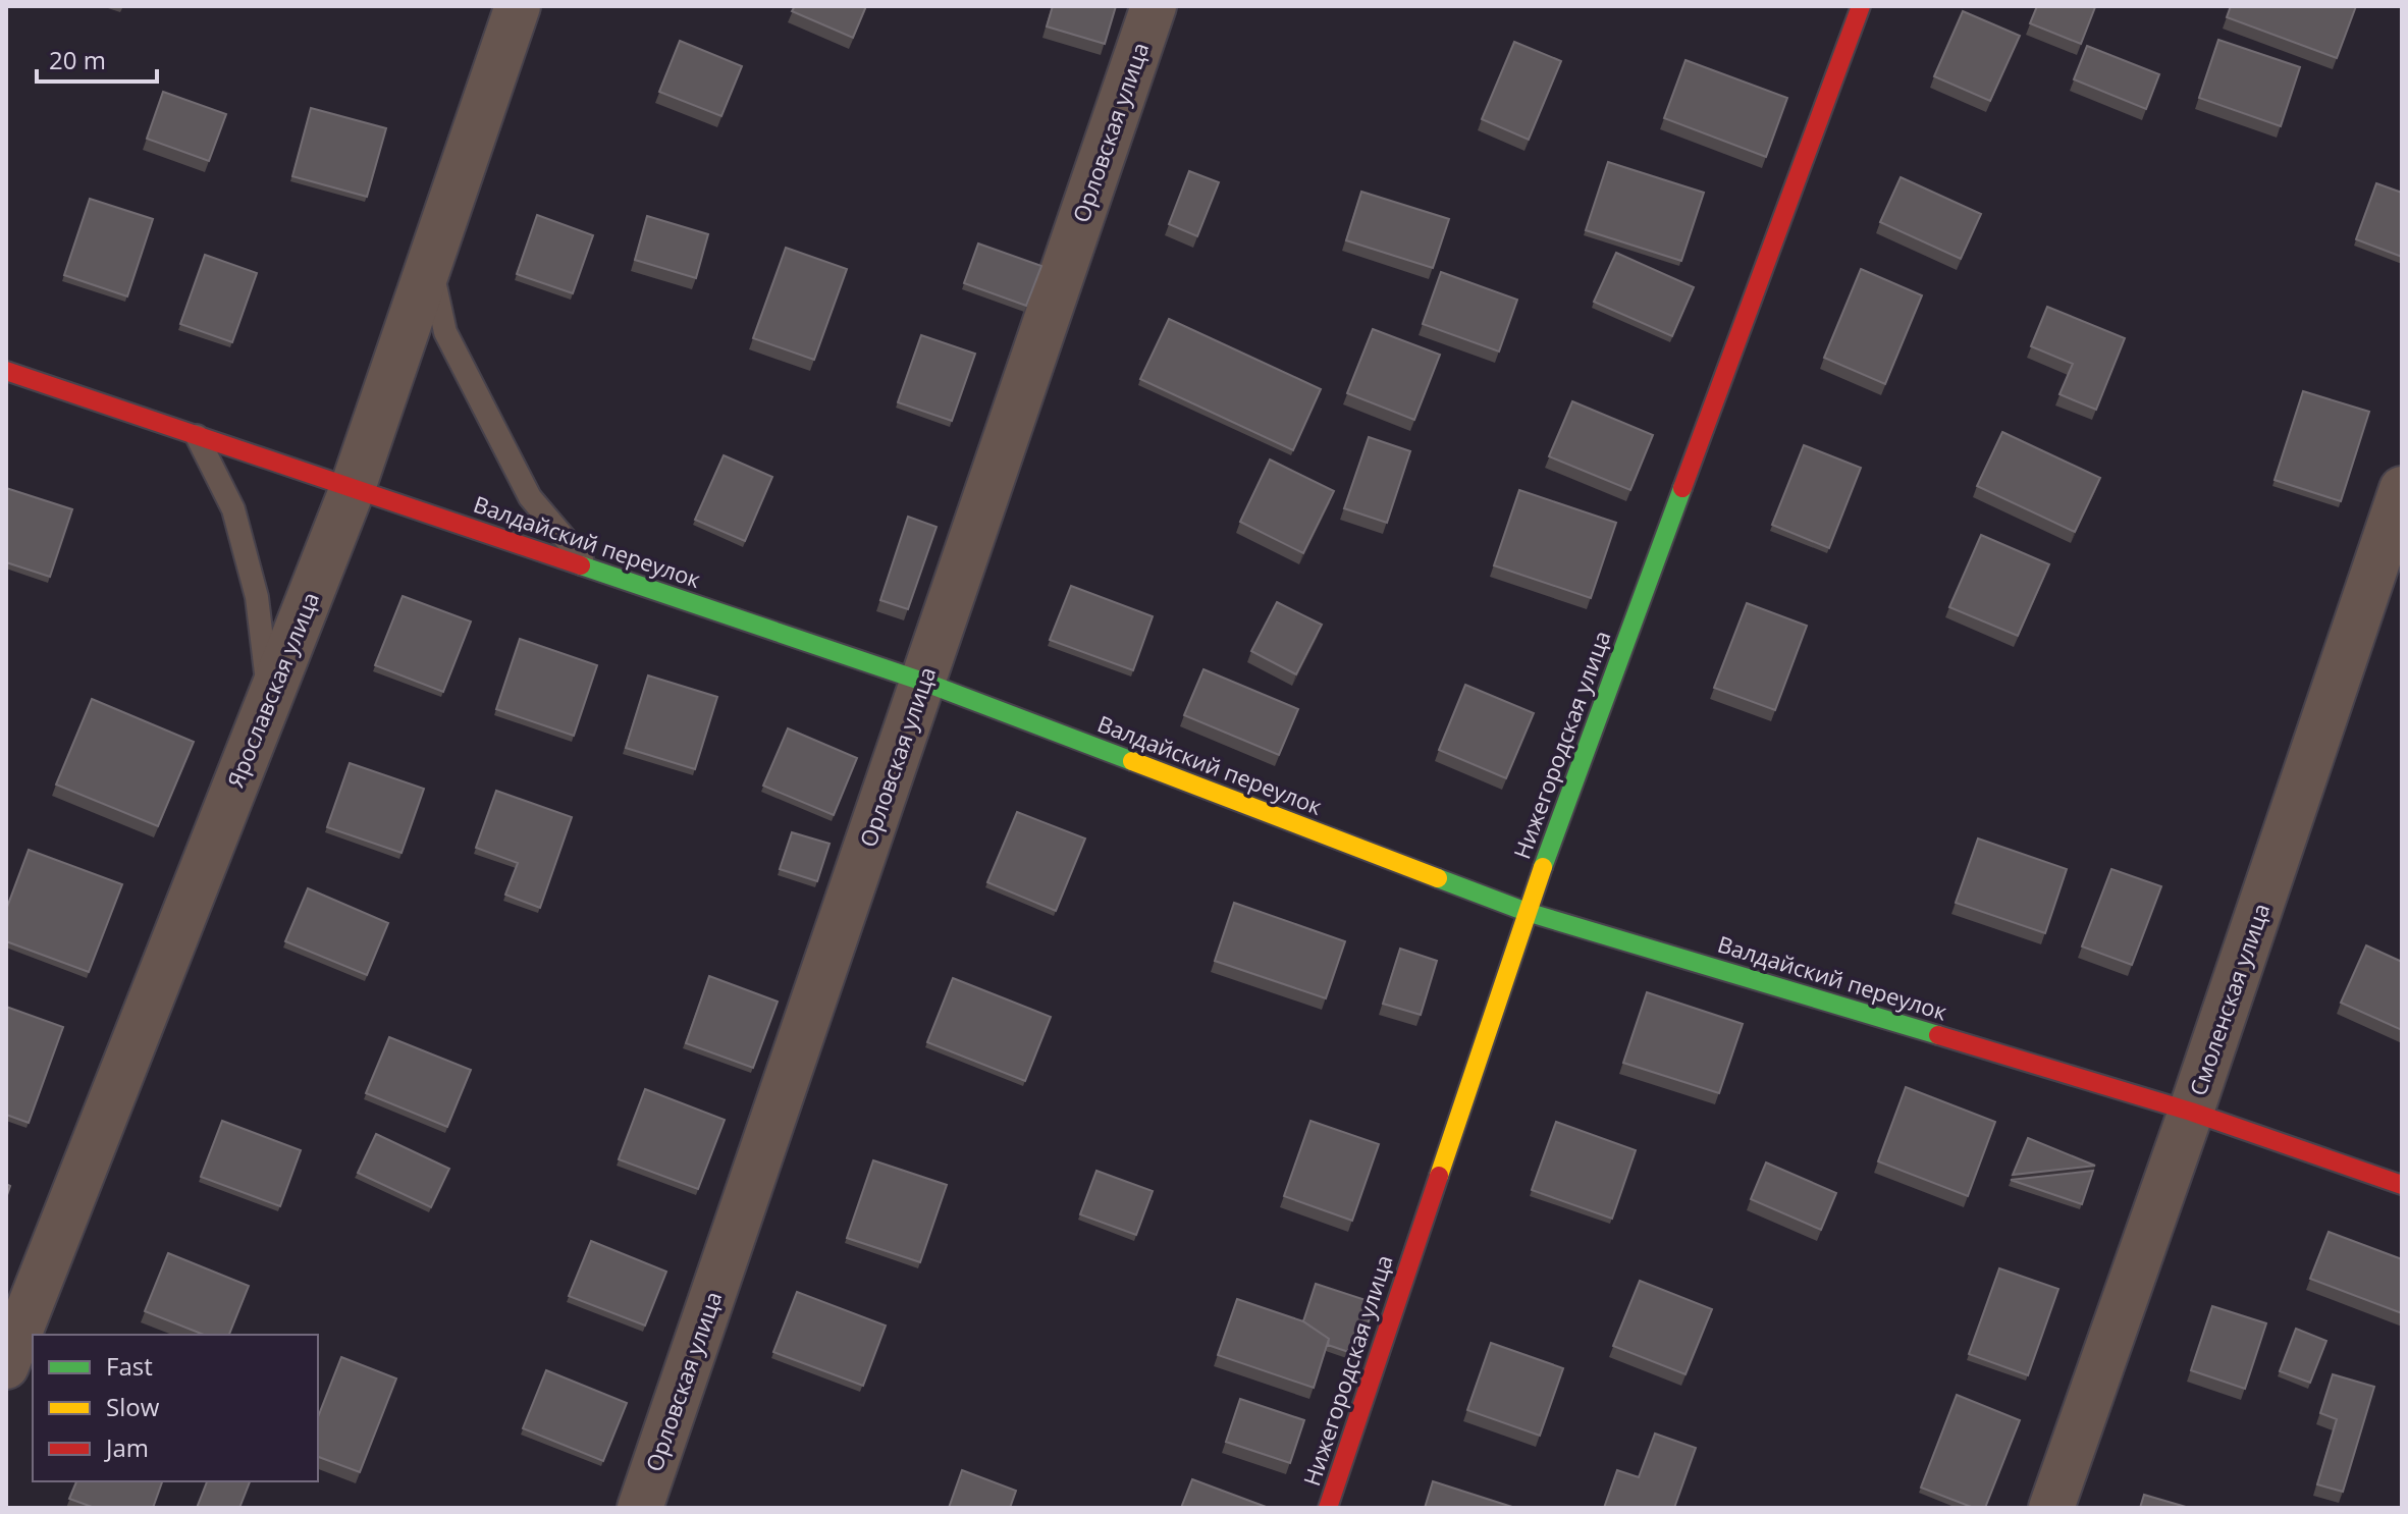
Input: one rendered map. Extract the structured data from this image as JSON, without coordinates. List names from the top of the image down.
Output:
{
  "streets": {
    "street": [
      "Орловская улица",
      "Валдайский переулок",
      "Ярославская улица",
      "Нижегородская улица",
      "Смоленская улица"
    ]
  },
  "crossings": [
    ["Орловская улица", "Валдайский переулок"],
    ["Валдайский переулок", "Ярославская улица"],
    ["Валдайский переулок", "Нижегородская улица"],
    ["Валдайский переулок", "Смоленская улица"]
  ],
  "legend": ["Fast", "Slow", "Jam"],
  "scale_bar": "20 m"
}
